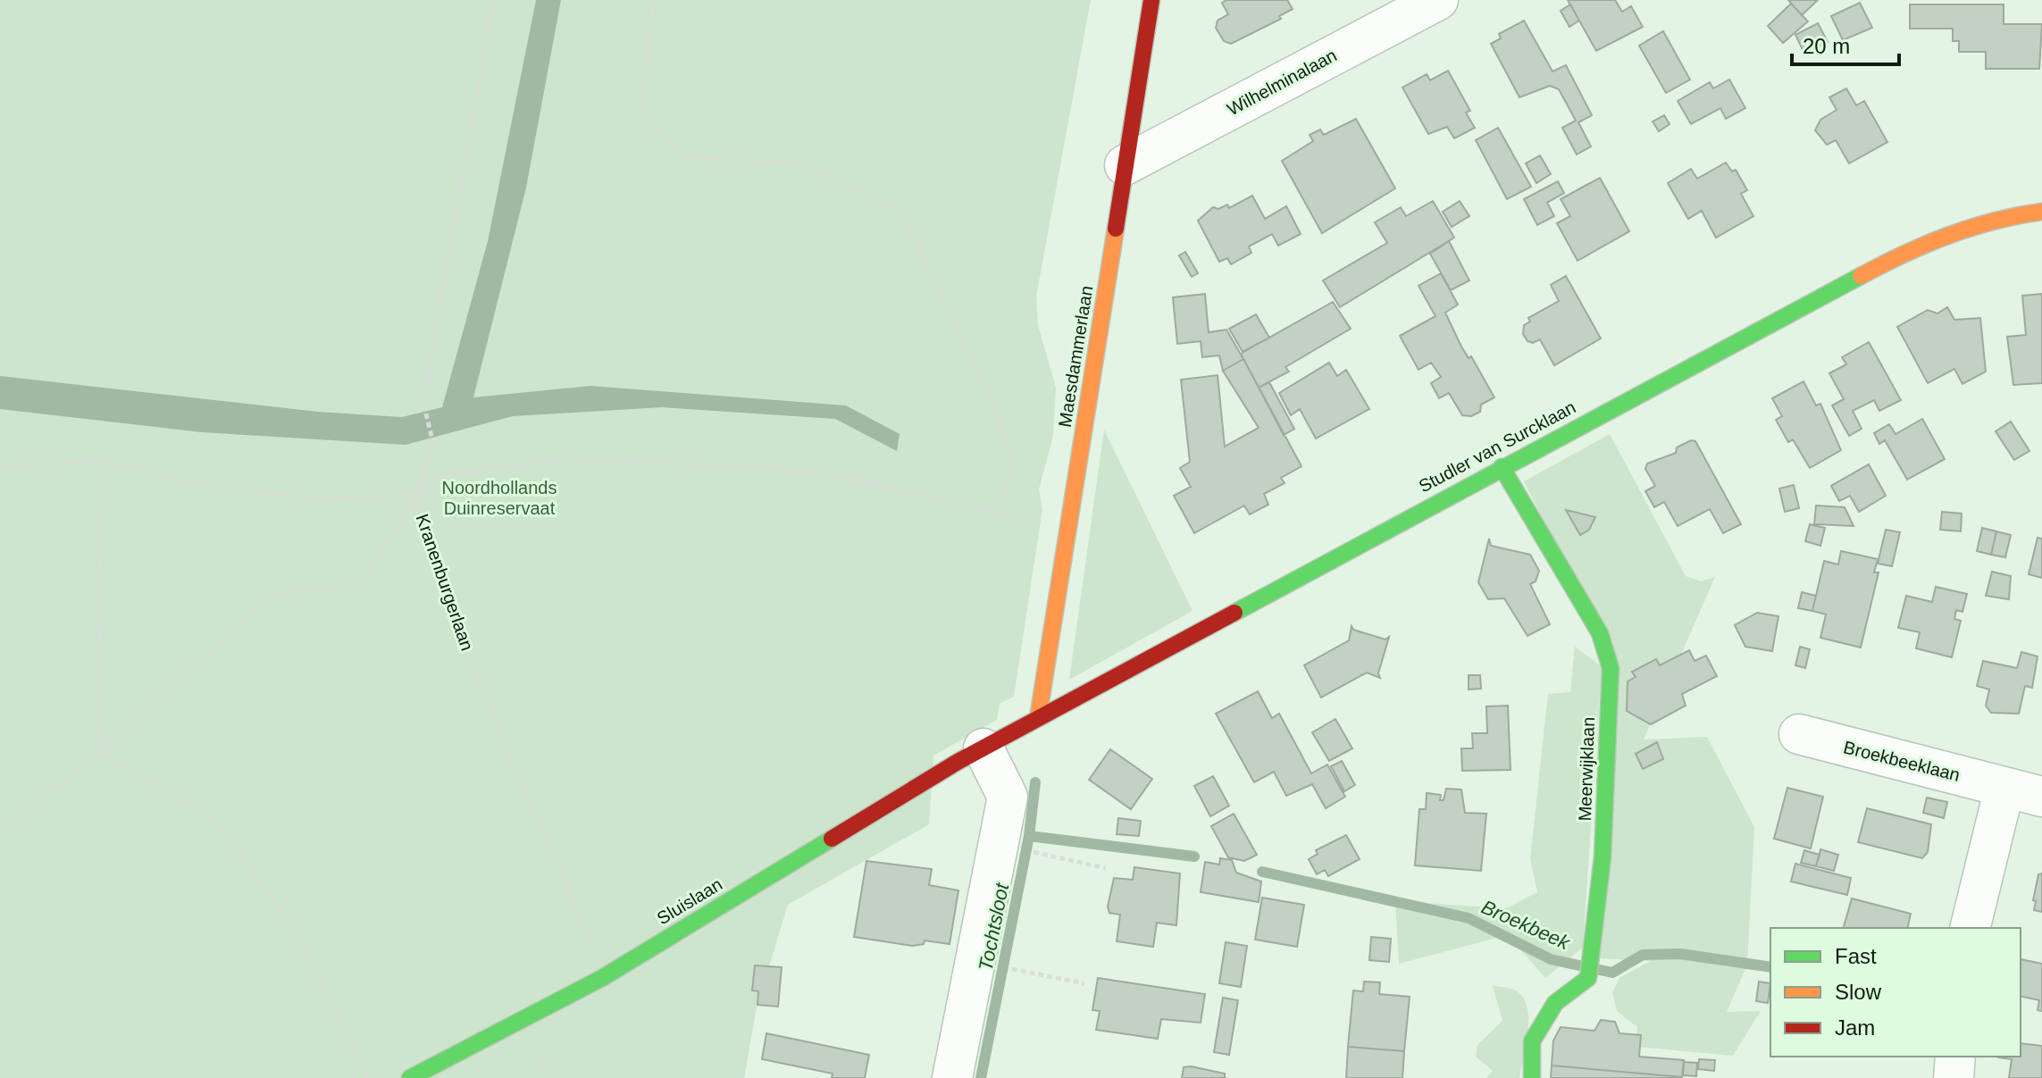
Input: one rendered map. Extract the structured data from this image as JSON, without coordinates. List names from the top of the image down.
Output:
{
  "streets": {
    "street": [
      "Wilhelminalaan",
      "Maesdammerlaan",
      "Studler van Surcklaan",
      "Broekbeeklaan",
      "Meerwijklaan",
      "Sluislaan"
    ],
    "path": ["Kranenburgerlaan"]
  },
  "crossings": [
    ["Wilhelminalaan", "Maesdammerlaan"],
    ["Maesdammerlaan", "Studler van Surcklaan"],
    ["Studler van Surcklaan", "Meerwijklaan"],
    ["Studler van Surcklaan", "Sluislaan"],
    ["Kranenburgerlaan", "Sluislaan"]
  ],
  "water": ["Broekbeek", "Tochtsloot"],
  "parks": ["Noordhollands Duinreservaat"],
  "legend": ["Fast", "Slow", "Jam"],
  "scale_bar": "20 m"
}
